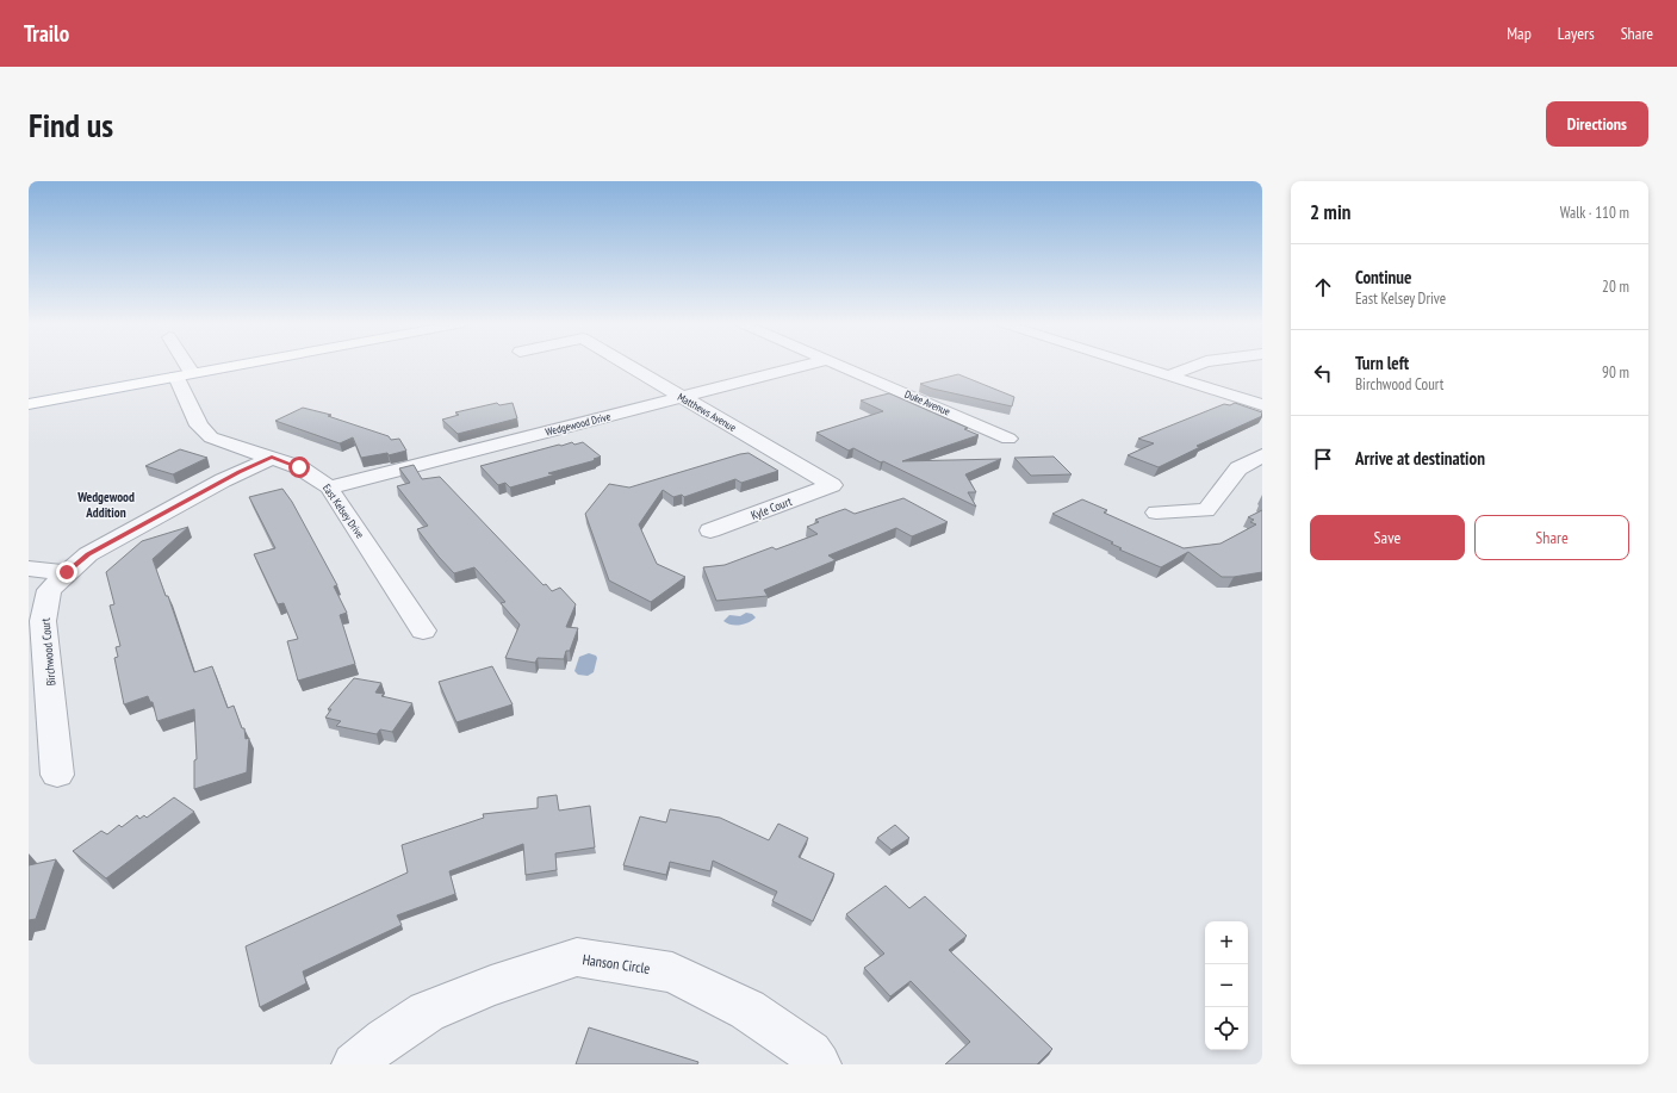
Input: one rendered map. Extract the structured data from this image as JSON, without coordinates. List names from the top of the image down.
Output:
{
  "streets": {
    "street": [
      "Duke Avenue",
      "Matthews Avenue",
      "Wedgewood Drive",
      "Kyle Court",
      "East Kelsey Drive",
      "Birchwood Court",
      "Hanson Circle"
    ]
  },
  "crossings": [
    ["Matthews Avenue", "Wedgewood Drive"],
    ["Matthews Avenue", "Kyle Court"],
    ["Wedgewood Drive", "East Kelsey Drive"],
    ["East Kelsey Drive", "Birchwood Court"]
  ],
  "districts": ["Wedgewood Addition"],
  "page": {
    "header": "Trailo",
    "nav": ["Map", "Layers", "Share"],
    "buttons": [
      "Directions",
      ["Save", "Share"]
    ],
    "title": "Find us",
    "heading": ["2 min", "Walk · 110 m"],
    "list": [
      ["Continue", "East Kelsey Drive", "20 m"],
      ["Turn left", "Birchwood Court", "90 m"],
      "Arrive at destination"
    ],
    "map_buttons": ["+", "−"]
  }
}
